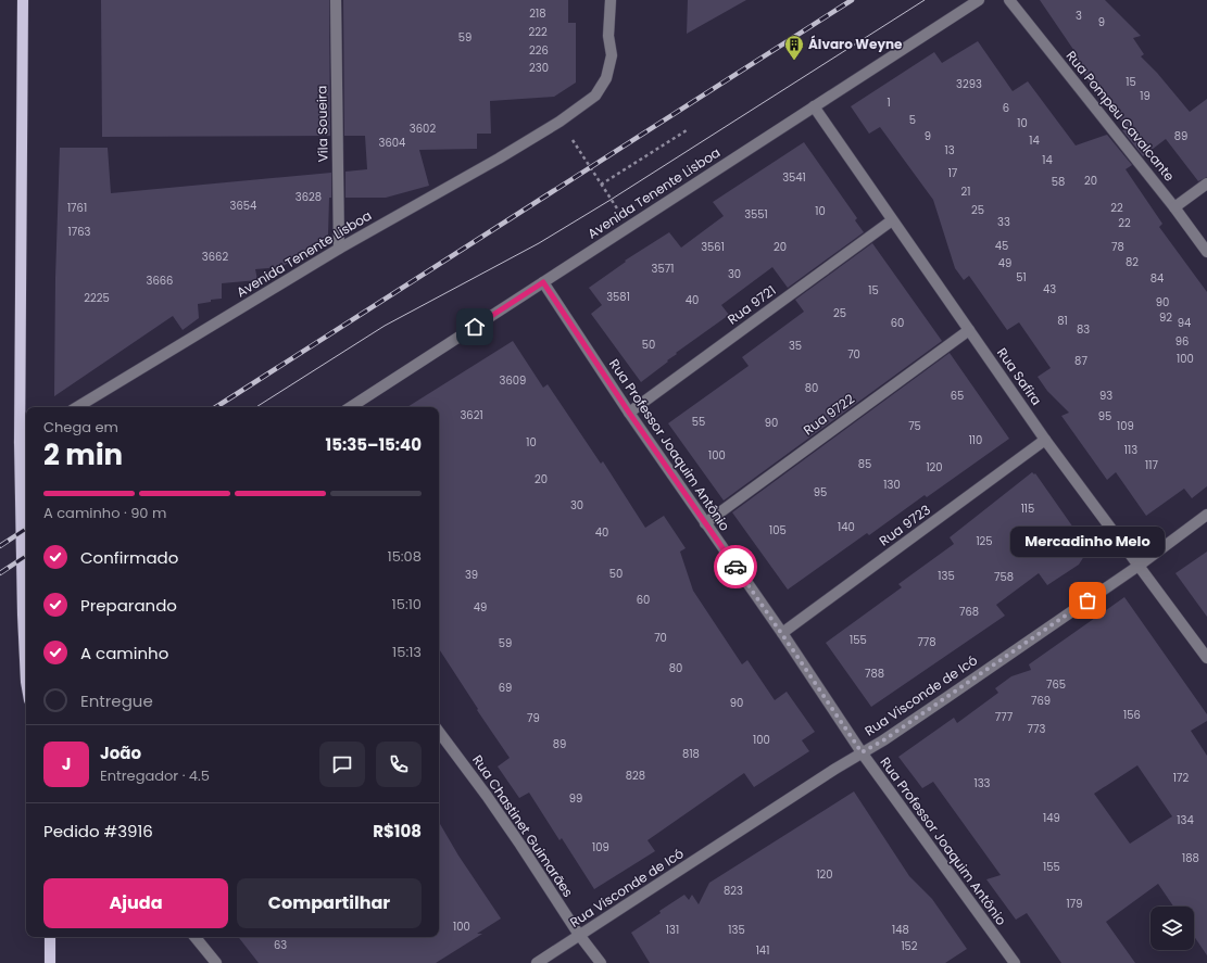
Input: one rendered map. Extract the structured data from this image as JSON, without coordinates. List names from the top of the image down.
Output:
{
  "streets": {
    "street": [
      "Rua Pompeu Cavalcante",
      "Vila Soueira",
      "Avenida Tenente Lisboa",
      "Rua 9721",
      "Rua Safira",
      "Rua 9722",
      "Rua Professor Joaquim Antônio",
      "Rua 9723",
      "Rua Visconde de Icó",
      "Rua Chastinet Guimarães"
    ]
  },
  "crossings": [
    ["Vila Soueira", "Avenida Tenente Lisboa"],
    ["Avenida Tenente Lisboa", "Rua Safira"],
    ["Avenida Tenente Lisboa", "Rua Professor Joaquim Antônio"],
    ["Rua 9721", "Rua Safira"],
    ["Rua 9721", "Rua Professor Joaquim Antônio"],
    ["Rua Safira", "Rua 9722"],
    ["Rua Safira", "Rua 9723"],
    ["Rua Safira", "Rua Visconde de Icó"],
    ["Rua 9722", "Rua Professor Joaquim Antônio"],
    ["Rua Professor Joaquim Antônio", "Rua 9723"],
    ["Rua Professor Joaquim Antônio", "Rua Visconde de Icó"],
    ["Rua Visconde de Icó", "Rua Chastinet Guimarães"]
  ],
  "places": {
    "building": ["Álvaro Weyne"],
    "other": ["Mercadinho Melo"]
  },
  "house_numbers": [
    "218",
    "3",
    "9",
    "222",
    "59",
    "226",
    "230",
    "15",
    "3293",
    "19",
    "1",
    "6",
    "5",
    "10",
    "3602",
    "9",
    "89",
    "14",
    "3604",
    "13",
    "14",
    "17",
    "3541",
    "20",
    "58",
    "21",
    "3628",
    "3654",
    "1761",
    "22",
    "25",
    "10",
    "3551",
    "33",
    "22",
    "1763",
    "45",
    "3561",
    "20",
    "78",
    "3662",
    "82",
    "49",
    "3571",
    "30",
    "51",
    "84",
    "3666",
    "43",
    "15",
    "3581",
    "2225",
    "40",
    "90",
    "25",
    "92",
    "81",
    "60",
    "94",
    "83",
    "96",
    "50",
    "35",
    "70",
    "100",
    "87",
    "3609",
    "80",
    "65",
    "93",
    "3621",
    "95",
    "55",
    "90",
    "75",
    "109",
    "110",
    "10",
    "113",
    "100",
    "85",
    "117",
    "120",
    "20",
    "130",
    "95",
    "30",
    "115",
    "140",
    "105",
    "40",
    "125",
    "50",
    "39",
    "135",
    "758",
    "60",
    "49",
    "768",
    "70",
    "155",
    "778",
    "59",
    "80",
    "788",
    "765",
    "69",
    "769",
    "90",
    "156",
    "777",
    "79",
    "773",
    "100",
    "89",
    "818",
    "828",
    "172",
    "133",
    "99",
    "149",
    "134",
    "109",
    "188",
    "155",
    "120",
    "823",
    "179",
    "100",
    "131",
    "135",
    "148",
    "63",
    "152",
    "141"
  ],
  "page": {
    "heading": ["2 min", "Chega em", "15:35–15:40"],
    "panel": [
      "João",
      "Entregador · 4.5",
      "Pedido #3916",
      "R$108"
    ],
    "bar": "A caminho · 90 m",
    "bubble": "Mercadinho Melo",
    "list": [
      ["Confirmado", "15:08"],
      ["Preparando", "15:10"],
      ["A caminho", "15:13"],
      "Entregue"
    ],
    "round": "J",
    "buttons": ["Ajuda", "Compartilhar"]
  }
}
